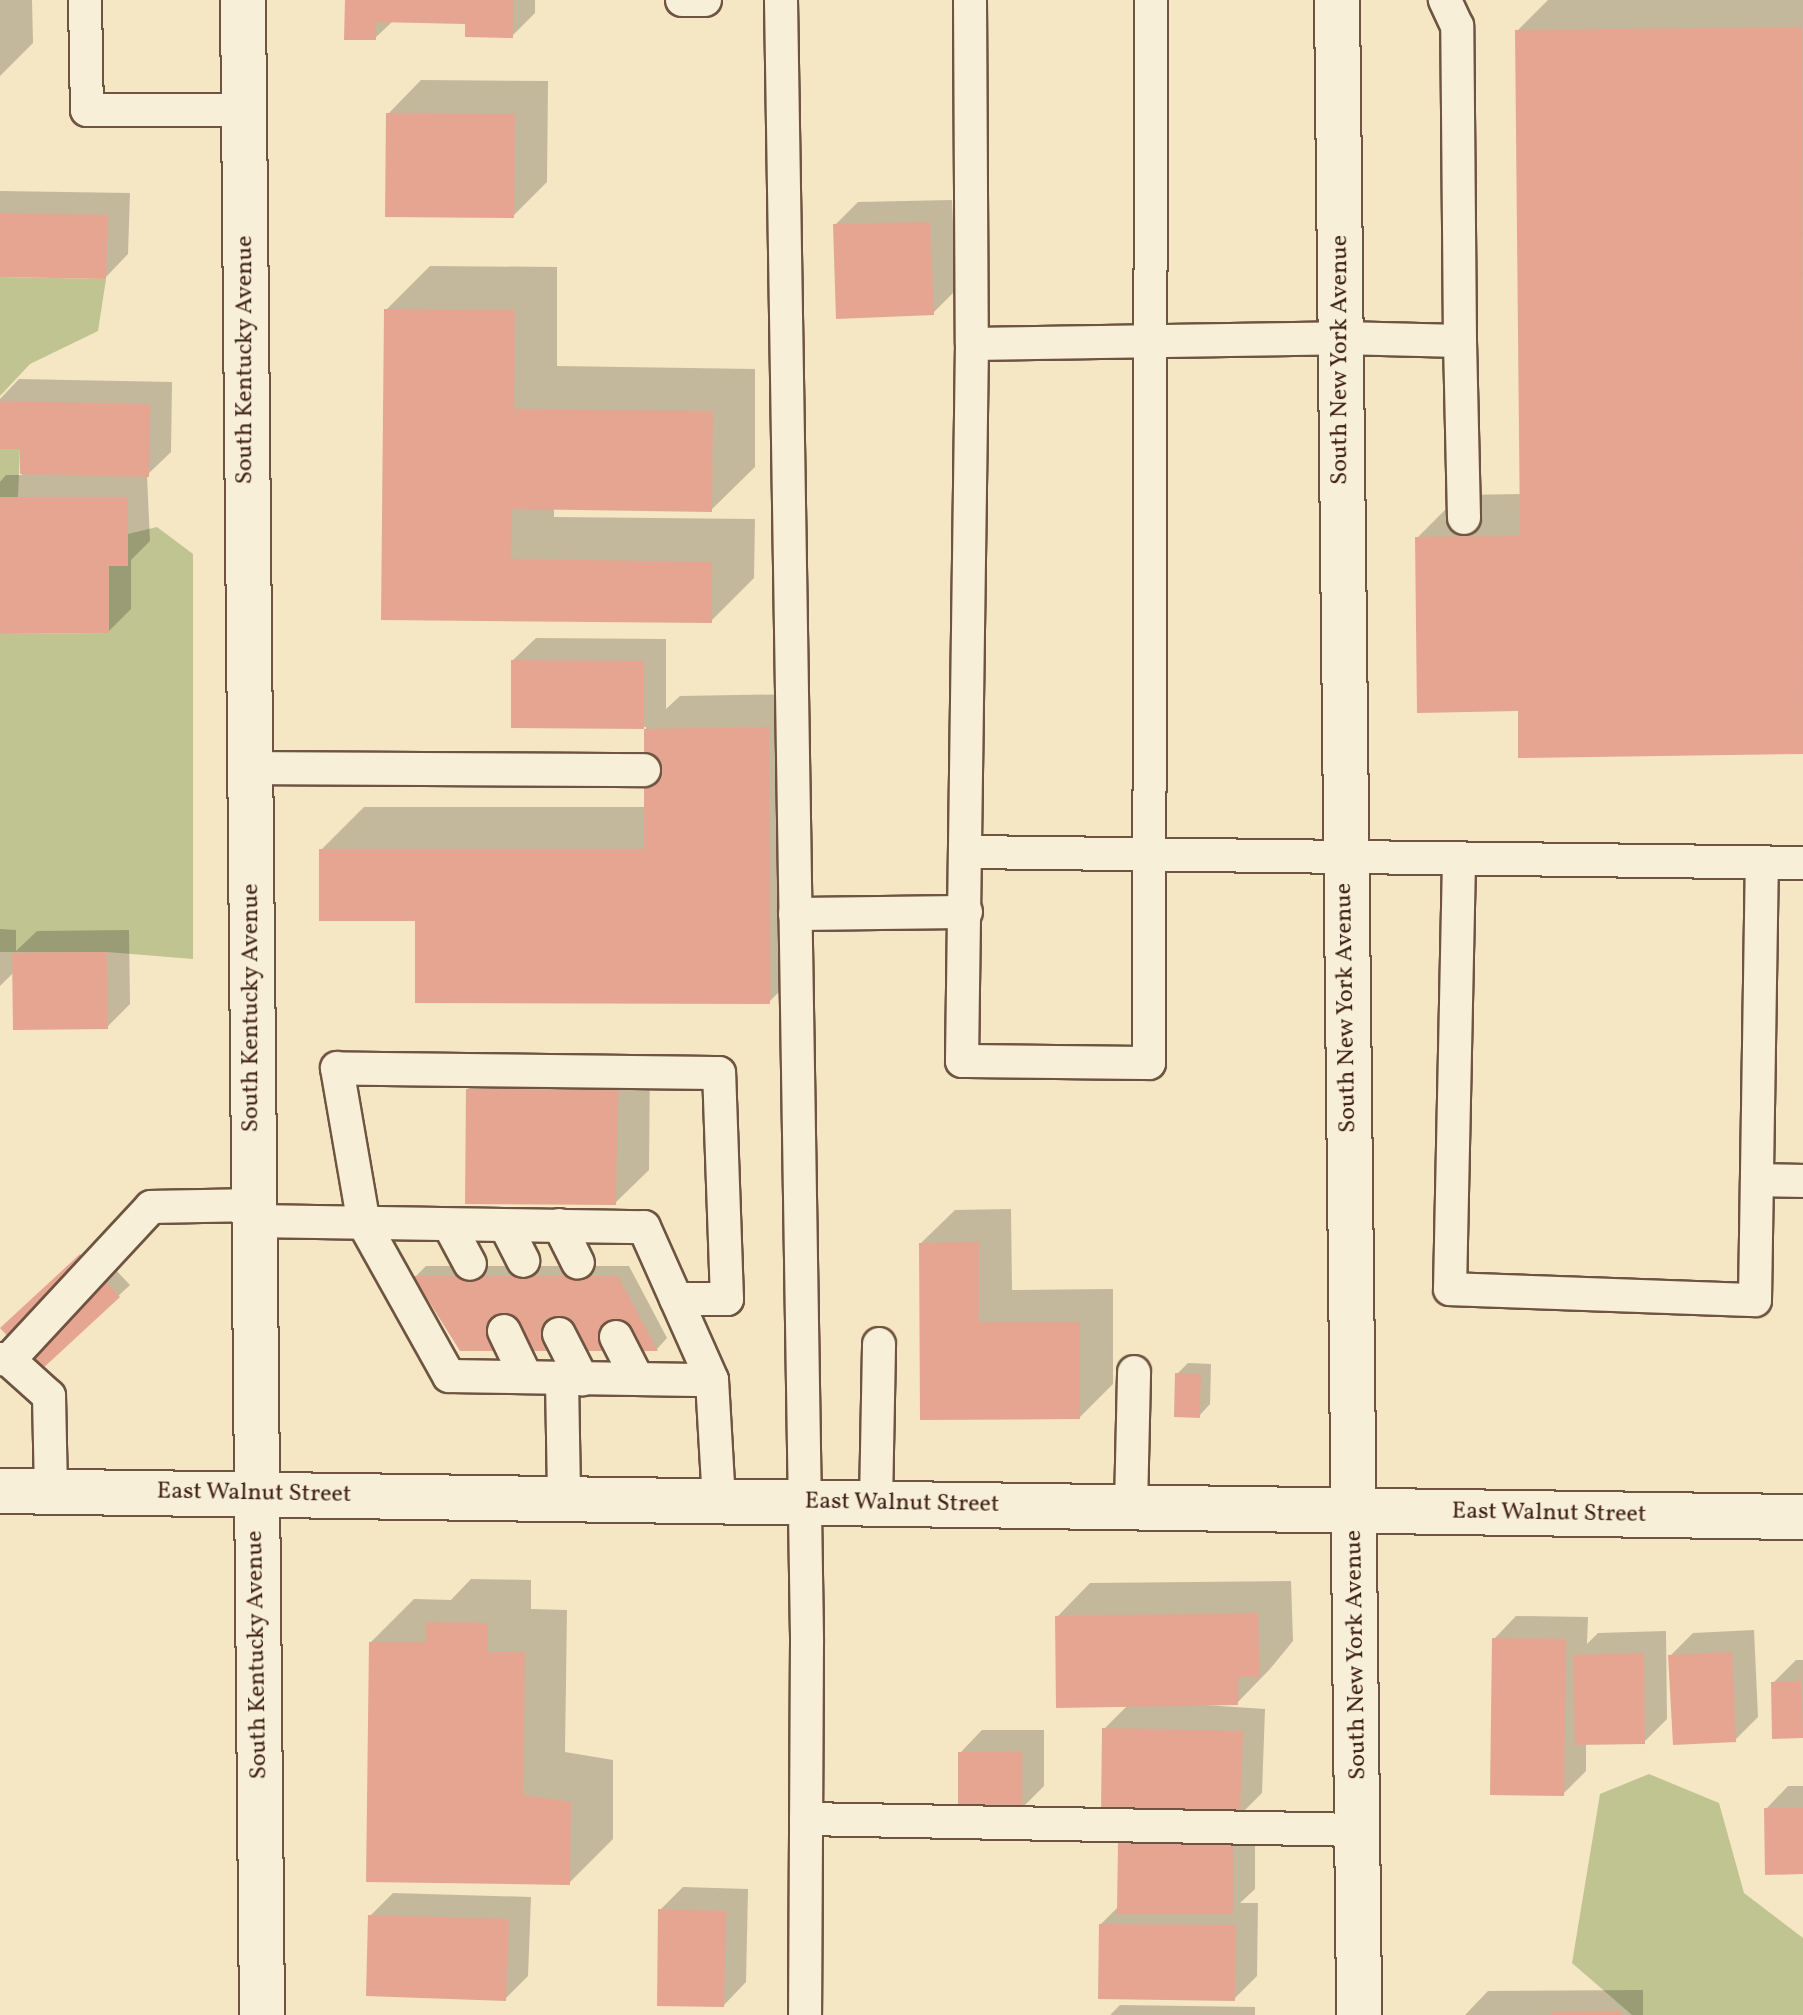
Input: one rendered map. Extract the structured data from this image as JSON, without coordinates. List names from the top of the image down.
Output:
{
  "streets": {
    "street": ["South Kentucky Avenue", "South New York Avenue", "East Walnut Street"]
  },
  "crossings": [
    ["South Kentucky Avenue", "East Walnut Street"],
    ["South New York Avenue", "East Walnut Street"]
  ]
}
